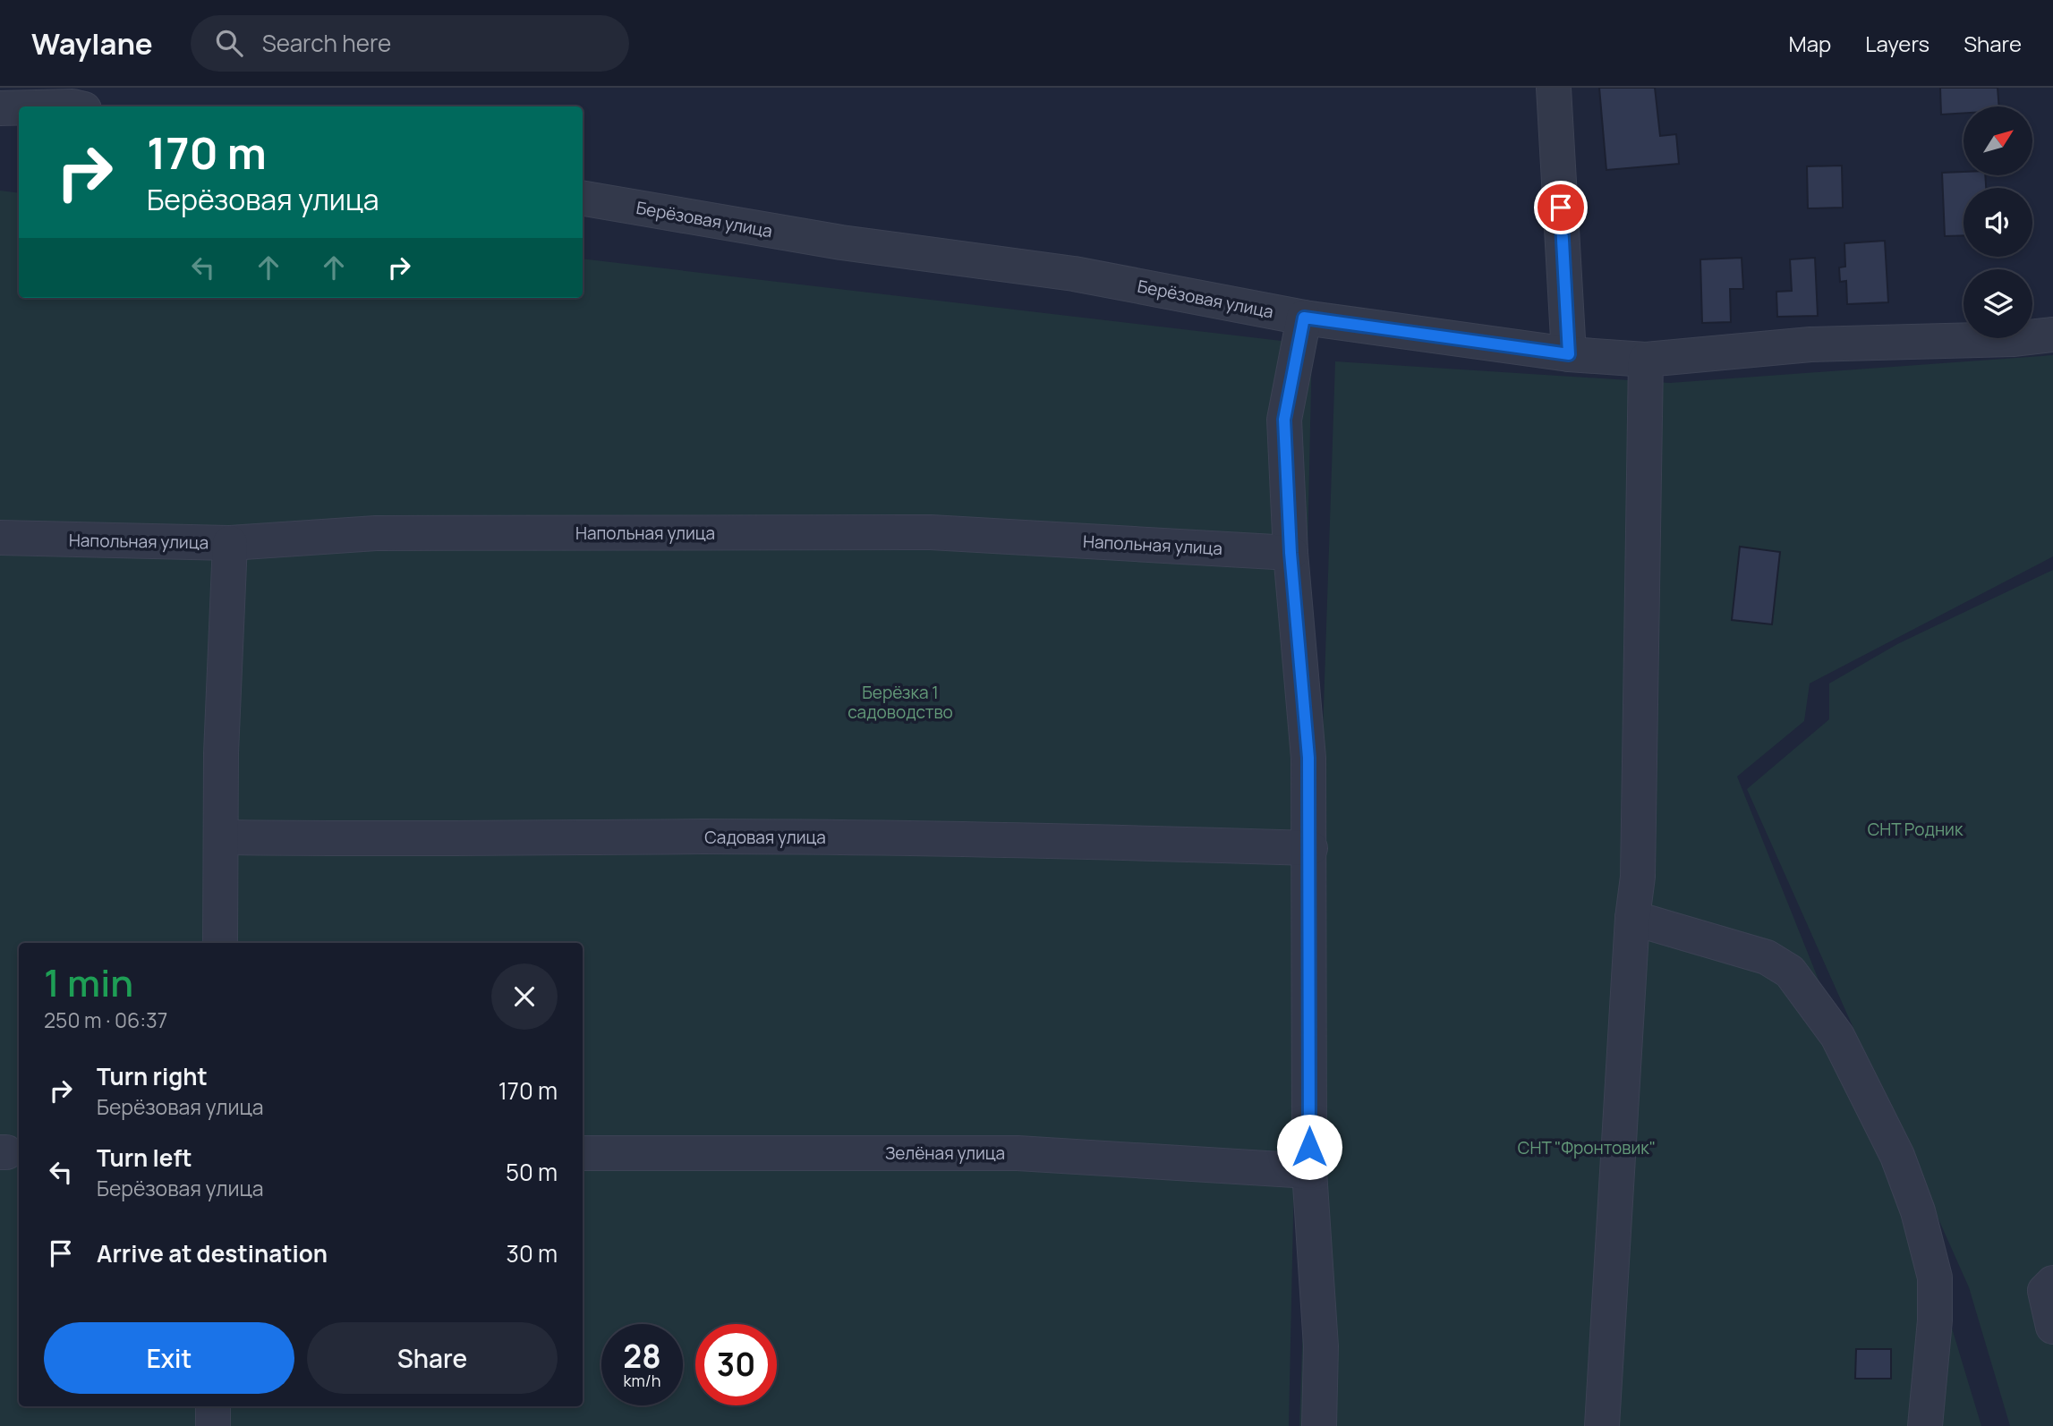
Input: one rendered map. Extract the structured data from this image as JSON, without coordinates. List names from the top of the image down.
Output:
{
  "streets": {
    "street": [
      "Берёзовая улица",
      "Напольная улица",
      "Садовая улица",
      "Зелёная улица"
    ]
  },
  "parks": ["Берёзка 1 садоводство", "СНТ Родник", "СНТ \"Фронтовик\""],
  "north": "top right",
  "page": {
    "header": "Waylane",
    "search": "Search here",
    "nav": ["Map", "Layers", "Share"],
    "turn": ["170 m", "Берёзовая улица"],
    "heading": ["1 min", "250 m · 06:37"],
    "list": [
      {
        "name": "Turn right",
        "note": "Берёзовая улица",
        "value": "170 m"
      },
      {
        "name": "Turn left",
        "note": "Берёзовая улица",
        "value": "50 m"
      },
      {
        "name": "Arrive at destination",
        "value": "30 m"
      }
    ],
    "buttons": ["Exit", "Share"],
    "speed": "28 km/h",
    "limit": "30"
  }
}
